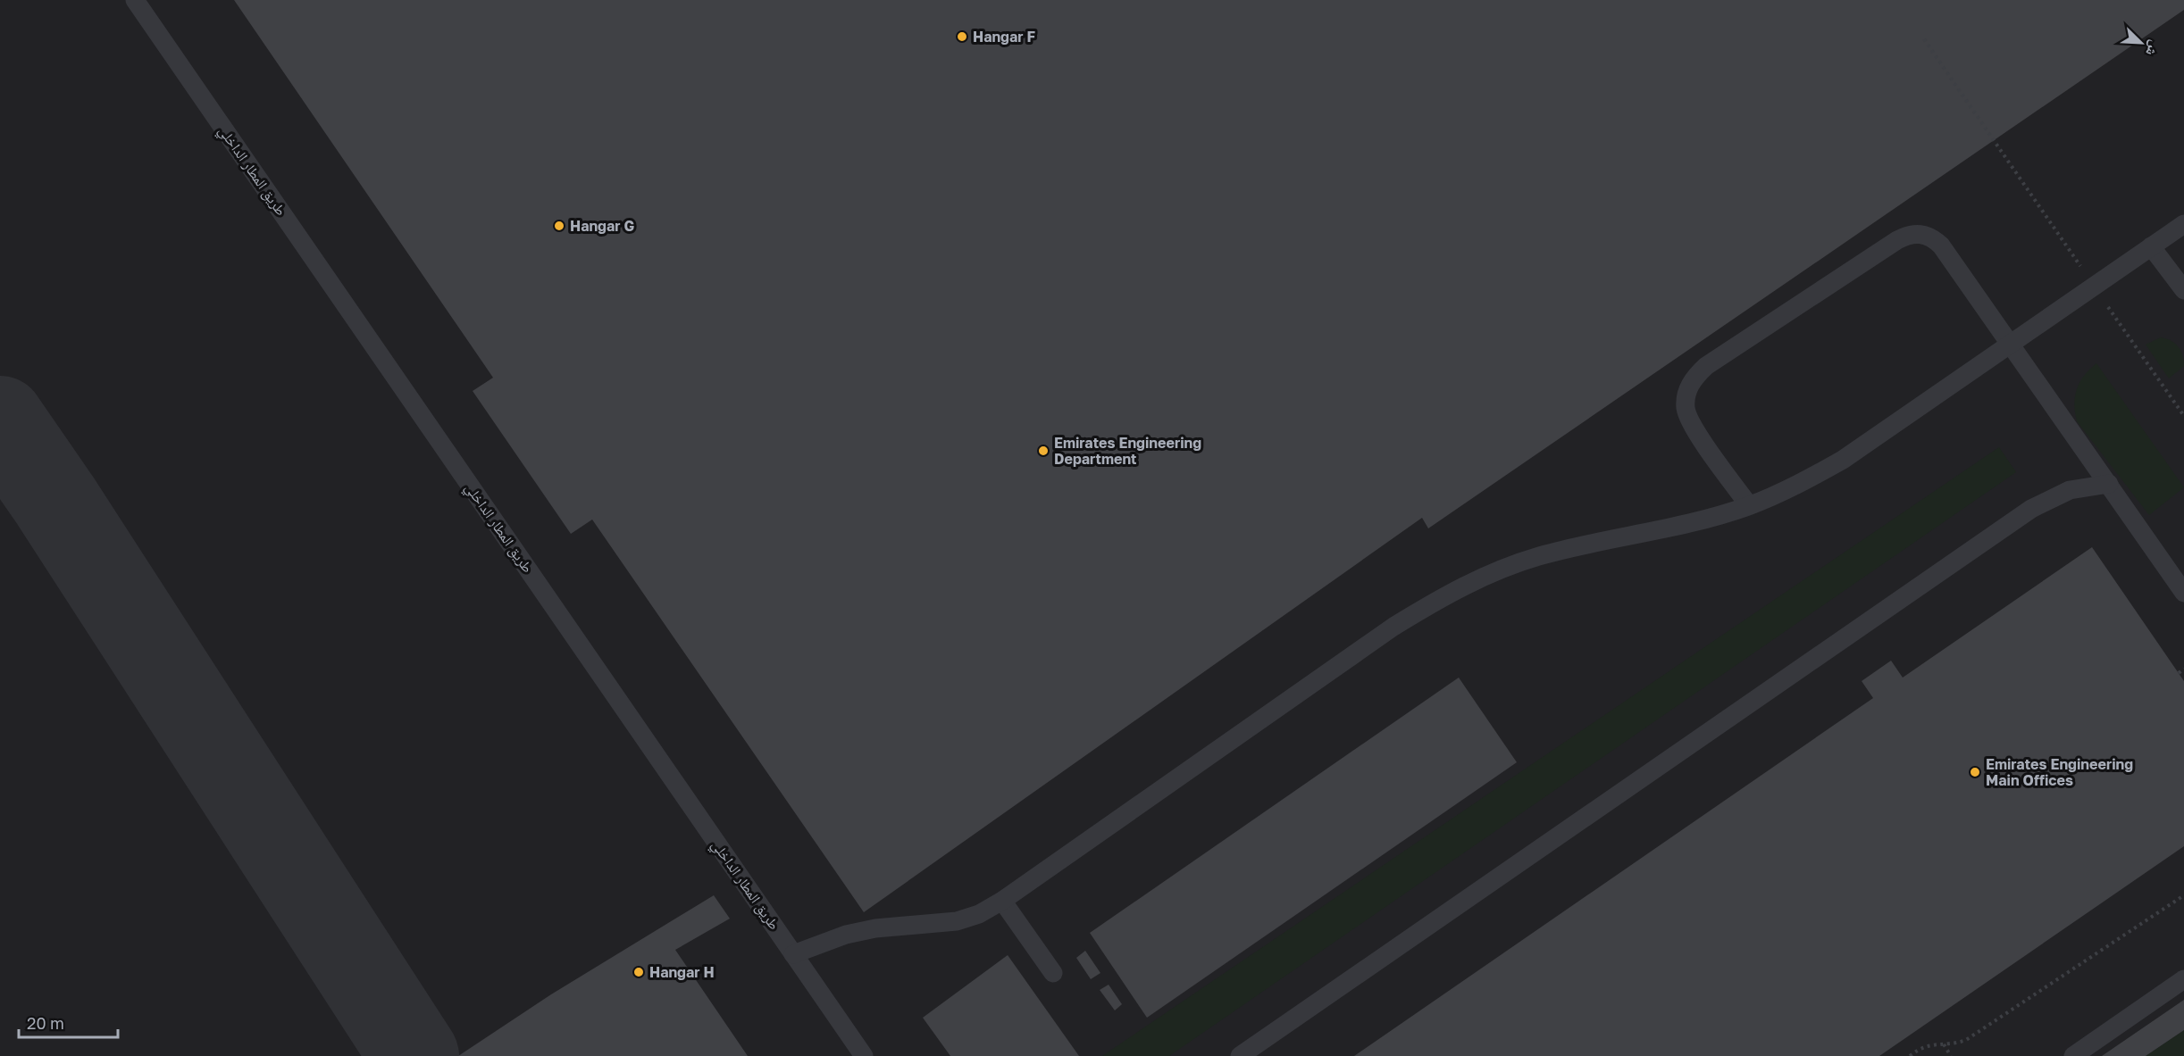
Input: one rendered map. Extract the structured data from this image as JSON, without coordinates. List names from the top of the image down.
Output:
{
  "streets": {
    "lane": ["طريق المطار الداخلي"]
  },
  "places": [
    "Hangar F",
    "Hangar G",
    "Emirates Engineering Department",
    "Emirates Engineering Main Offices",
    "Hangar H"
  ],
  "scale_bar": "20 m",
  "north": "bottom right"
}
